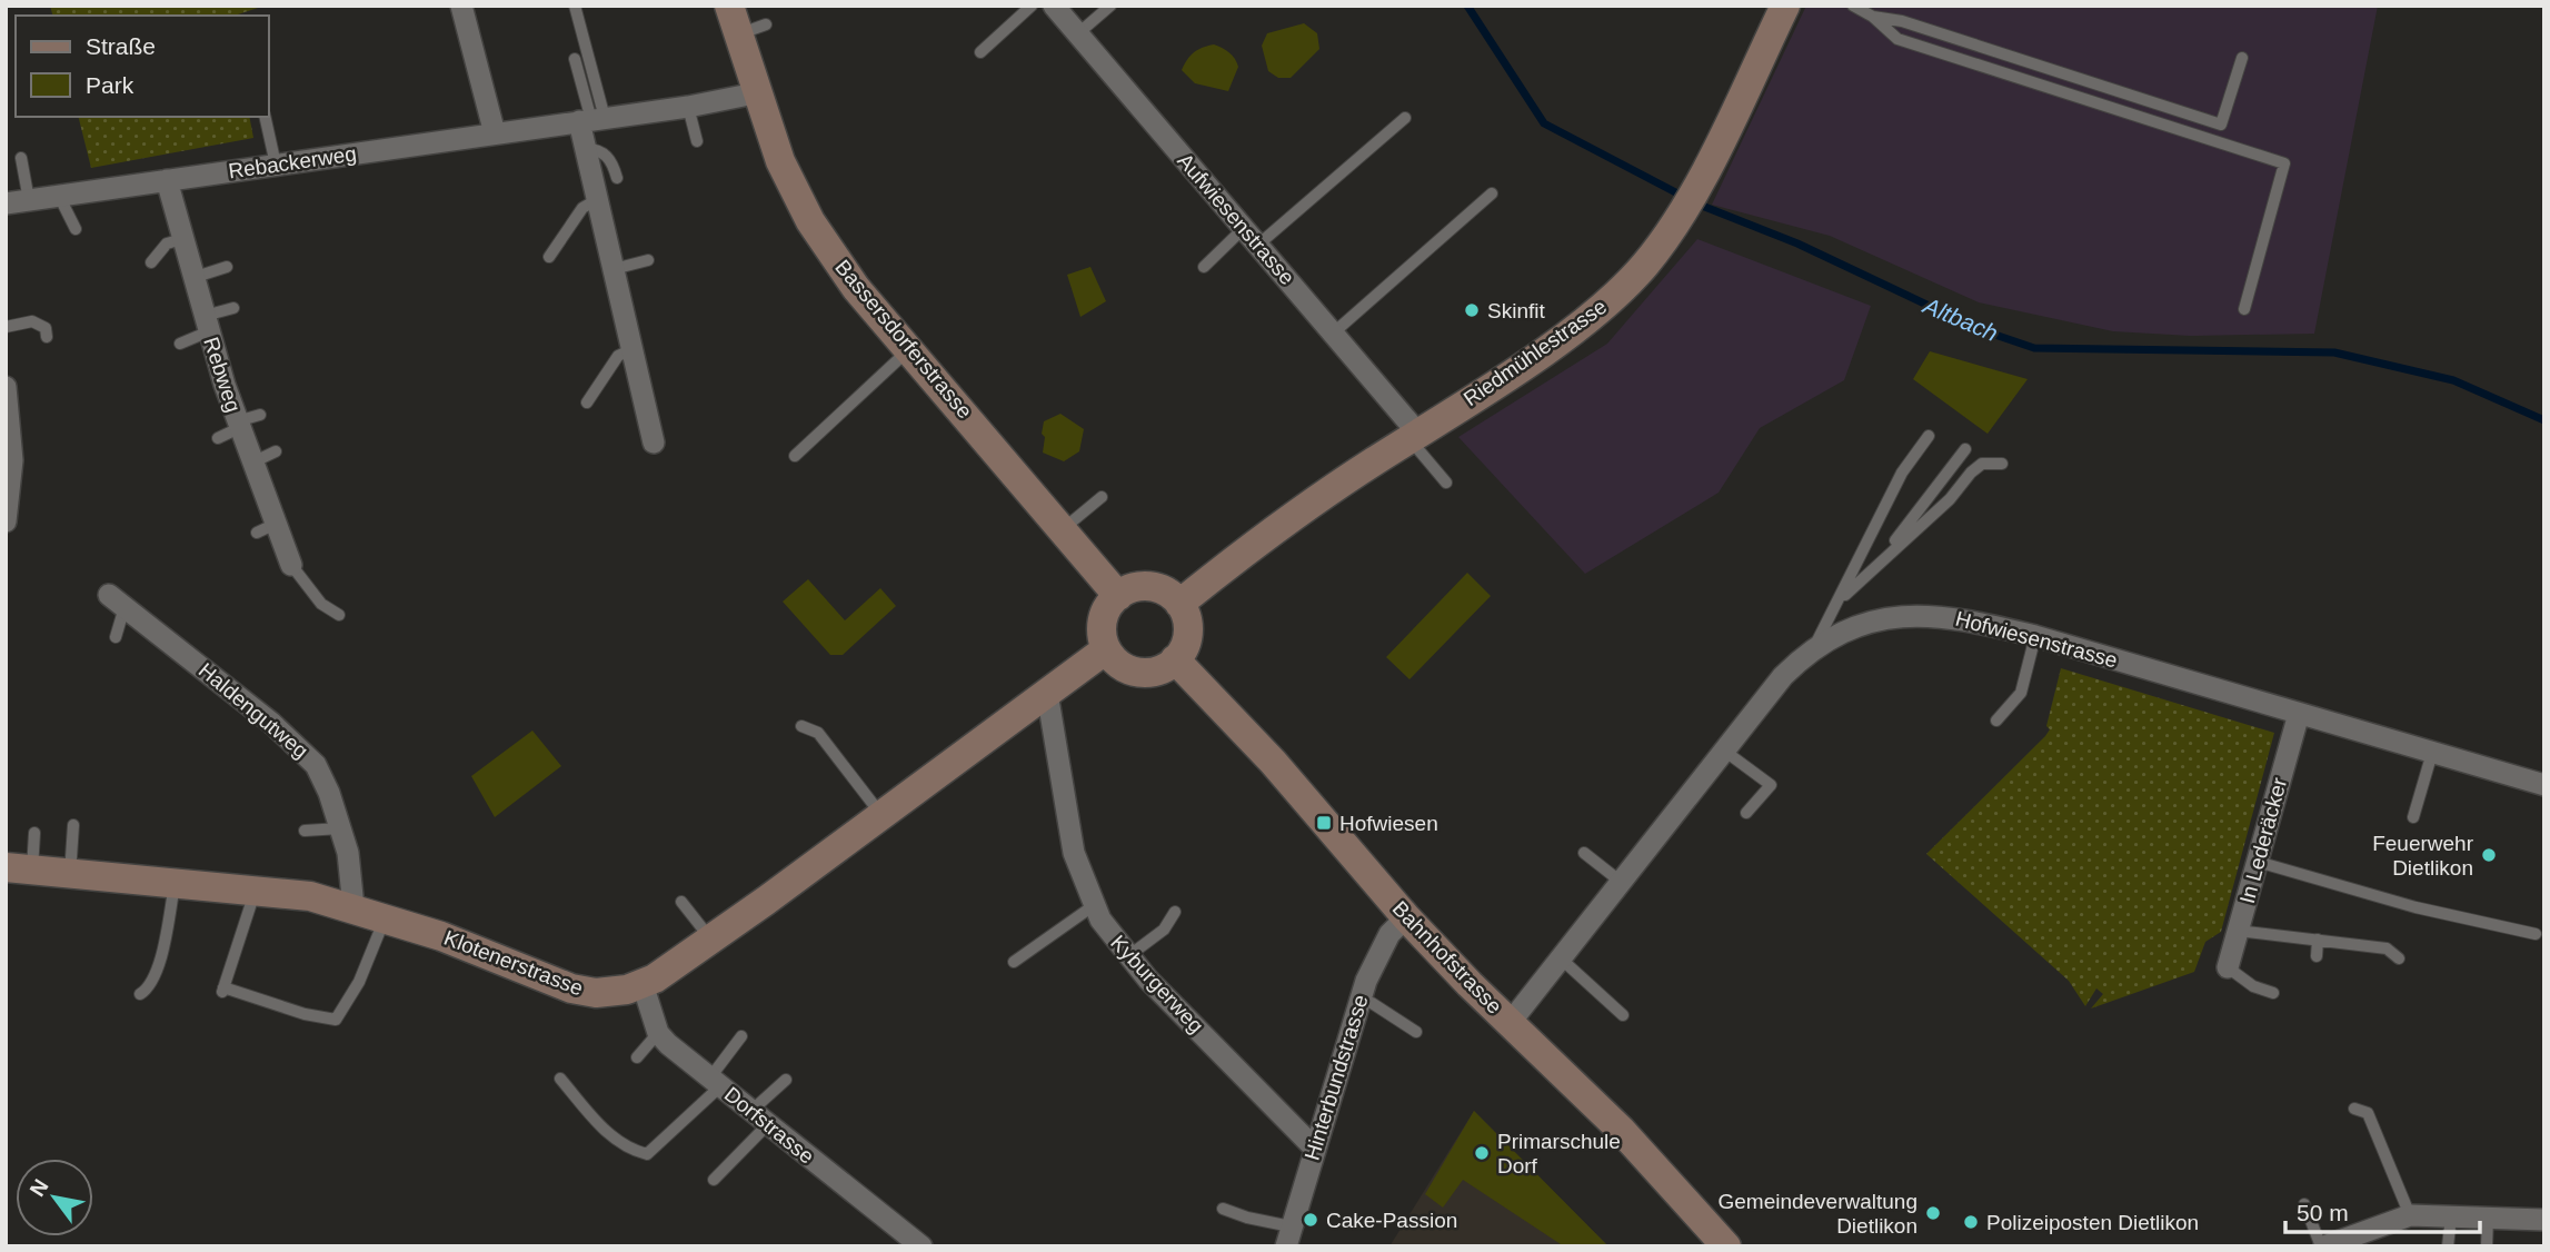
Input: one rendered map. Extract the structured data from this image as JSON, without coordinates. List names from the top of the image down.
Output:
{
  "streets": {
    "street": [
      "Rebackerweg",
      "Aufwiesenstrasse",
      "Bassersdorferstrasse",
      "Riedmühlestrasse",
      "Rebweg",
      "Hofwiesenstrasse",
      "Haldengutweg",
      "In Lederäcker",
      "Bahnhofstrasse",
      "Klotenerstrasse",
      "Kyburgerweg",
      "Hinterbundstrasse",
      "Dorfstrasse"
    ]
  },
  "crossings": [
    ["Rebackerweg", "Bassersdorferstrasse"],
    ["Rebackerweg", "Rebweg"],
    ["Aufwiesenstrasse", "Riedmühlestrasse"],
    ["Bassersdorferstrasse", "Riedmühlestrasse"],
    ["Bassersdorferstrasse", "Bahnhofstrasse"],
    ["Bassersdorferstrasse", "Klotenerstrasse"],
    ["Riedmühlestrasse", "Bahnhofstrasse"],
    ["Riedmühlestrasse", "Klotenerstrasse"],
    ["Hofwiesenstrasse", "In Lederäcker"],
    ["Hofwiesenstrasse", "Bahnhofstrasse"],
    ["Haldengutweg", "Klotenerstrasse"],
    ["Bahnhofstrasse", "Klotenerstrasse"],
    ["Bahnhofstrasse", "Hinterbundstrasse"],
    ["Klotenerstrasse", "Kyburgerweg"],
    ["Kyburgerweg", "Hinterbundstrasse"]
  ],
  "water": ["Altbach"],
  "places": {
    "other": [
      "Skinfit",
      "Feuerwehr Dietlikon",
      "Primarschule Dorf",
      "Gemeindeverwaltung Dietlikon",
      "Cake-Passion",
      "Polizeiposten Dietlikon"
    ],
    "transit": ["Hofwiesen"]
  },
  "legend": ["Straße", "Park"],
  "scale_bar": "50 m",
  "north": "top left"
}
